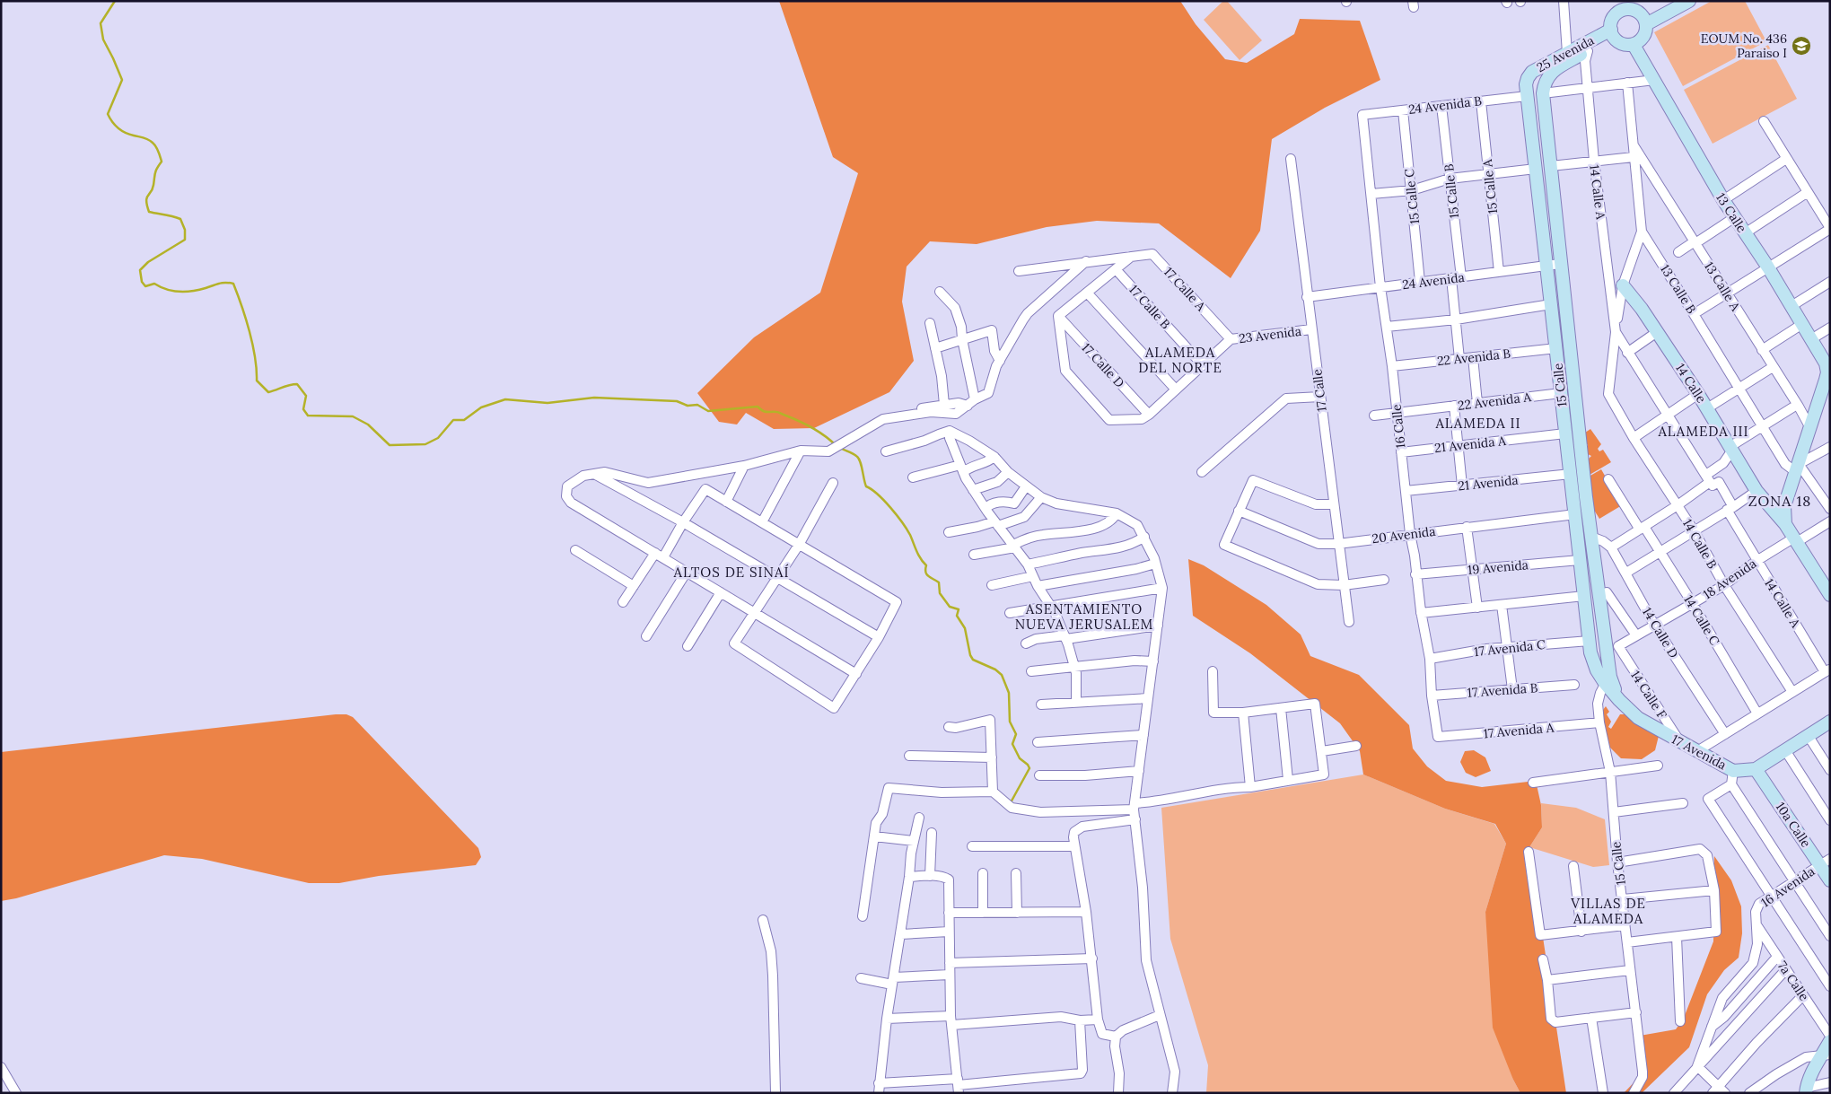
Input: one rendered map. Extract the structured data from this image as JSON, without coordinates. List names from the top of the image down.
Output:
{
  "streets": {
    "street": [
      "25 Avenida",
      "24 Avenida B",
      "15 Calle A",
      "15 Calle B",
      "14 Calle A",
      "15 Calle C",
      "13 Calle",
      "24 Avenida",
      "13 Calle A",
      "17 Calle A",
      "13 Calle B",
      "17 Calle B",
      "23 Avenida",
      "22 Avenida B",
      "17 Calle D",
      "14 Calle",
      "15 Calle",
      "17 Calle",
      "22 Avenida A",
      "16 Calle",
      "21 Avenida A",
      "21 Avenida",
      "20 Avenida",
      "14 Calle B",
      "19 Avenida",
      "18 Avenida",
      "14 Calle C",
      "14 Calle D",
      "17 Avenida C",
      "17 Avenida B",
      "14 Calle F",
      "17 Avenida A",
      "17 Avenida",
      "10a Calle",
      "16 Avenida",
      "7a Calle"
    ]
  },
  "crossings": [
    ["25 Avenida", "24 Avenida B"],
    ["25 Avenida", "14 Calle A"],
    ["25 Avenida", "13 Calle"],
    ["25 Avenida", "15 Calle"],
    ["24 Avenida B", "15 Calle A"],
    ["24 Avenida B", "15 Calle B"],
    ["24 Avenida B", "15 Calle C"],
    ["24 Avenida B", "15 Calle"],
    ["24 Avenida B", "16 Calle"],
    ["15 Calle A", "24 Avenida"],
    ["15 Calle B", "24 Avenida"],
    ["14 Calle A", "14 Calle B"],
    ["14 Calle A", "18 Avenida"],
    ["15 Calle C", "24 Avenida"],
    ["24 Avenida", "15 Calle"],
    ["24 Avenida", "17 Calle"],
    ["24 Avenida", "16 Calle"],
    ["13 Calle A", "13 Calle B"],
    ["17 Calle A", "23 Avenida"],
    ["17 Calle B", "23 Avenida"],
    ["23 Avenida", "17 Calle D"],
    ["23 Avenida", "17 Calle"],
    ["22 Avenida B", "15 Calle"],
    ["22 Avenida B", "16 Calle"],
    ["14 Calle", "18 Avenida"],
    ["15 Calle", "22 Avenida A"],
    ["15 Calle", "21 Avenida A"],
    ["15 Calle", "21 Avenida"],
    ["15 Calle", "20 Avenida"],
    ["15 Calle", "19 Avenida"],
    ["15 Calle", "17 Avenida C"],
    ["15 Calle", "17 Avenida A"],
    ["15 Calle", "17 Avenida"],
    ["17 Calle", "20 Avenida"],
    ["22 Avenida A", "16 Calle"],
    ["16 Calle", "21 Avenida A"],
    ["16 Calle", "21 Avenida"],
    ["16 Calle", "20 Avenida"],
    ["16 Calle", "19 Avenida"],
    ["16 Calle", "17 Avenida C"],
    ["16 Calle", "17 Avenida B"],
    ["16 Calle", "17 Avenida A"],
    ["14 Calle B", "18 Avenida"],
    ["18 Avenida", "14 Calle C"],
    ["18 Avenida", "14 Calle D"],
    ["18 Avenida", "14 Calle F"],
    ["14 Calle F", "17 Avenida"],
    ["17 Avenida", "10a Calle"],
    ["10a Calle", "16 Avenida"],
    ["16 Avenida", "7a Calle"]
  ],
  "districts": [
    "ALAMEDA DEL NORTE",
    "ALAMEDA II",
    "ALAMEDA III",
    "ZONA 18",
    "ALTOS DE SINAÍ",
    "ASENTAMIENTO NUEVA JERUSALEM",
    "VILLAS DE ALAMEDA"
  ],
  "places": {
    "school or university": ["EOUM No. 436 Paraiso I"]
  }
}
